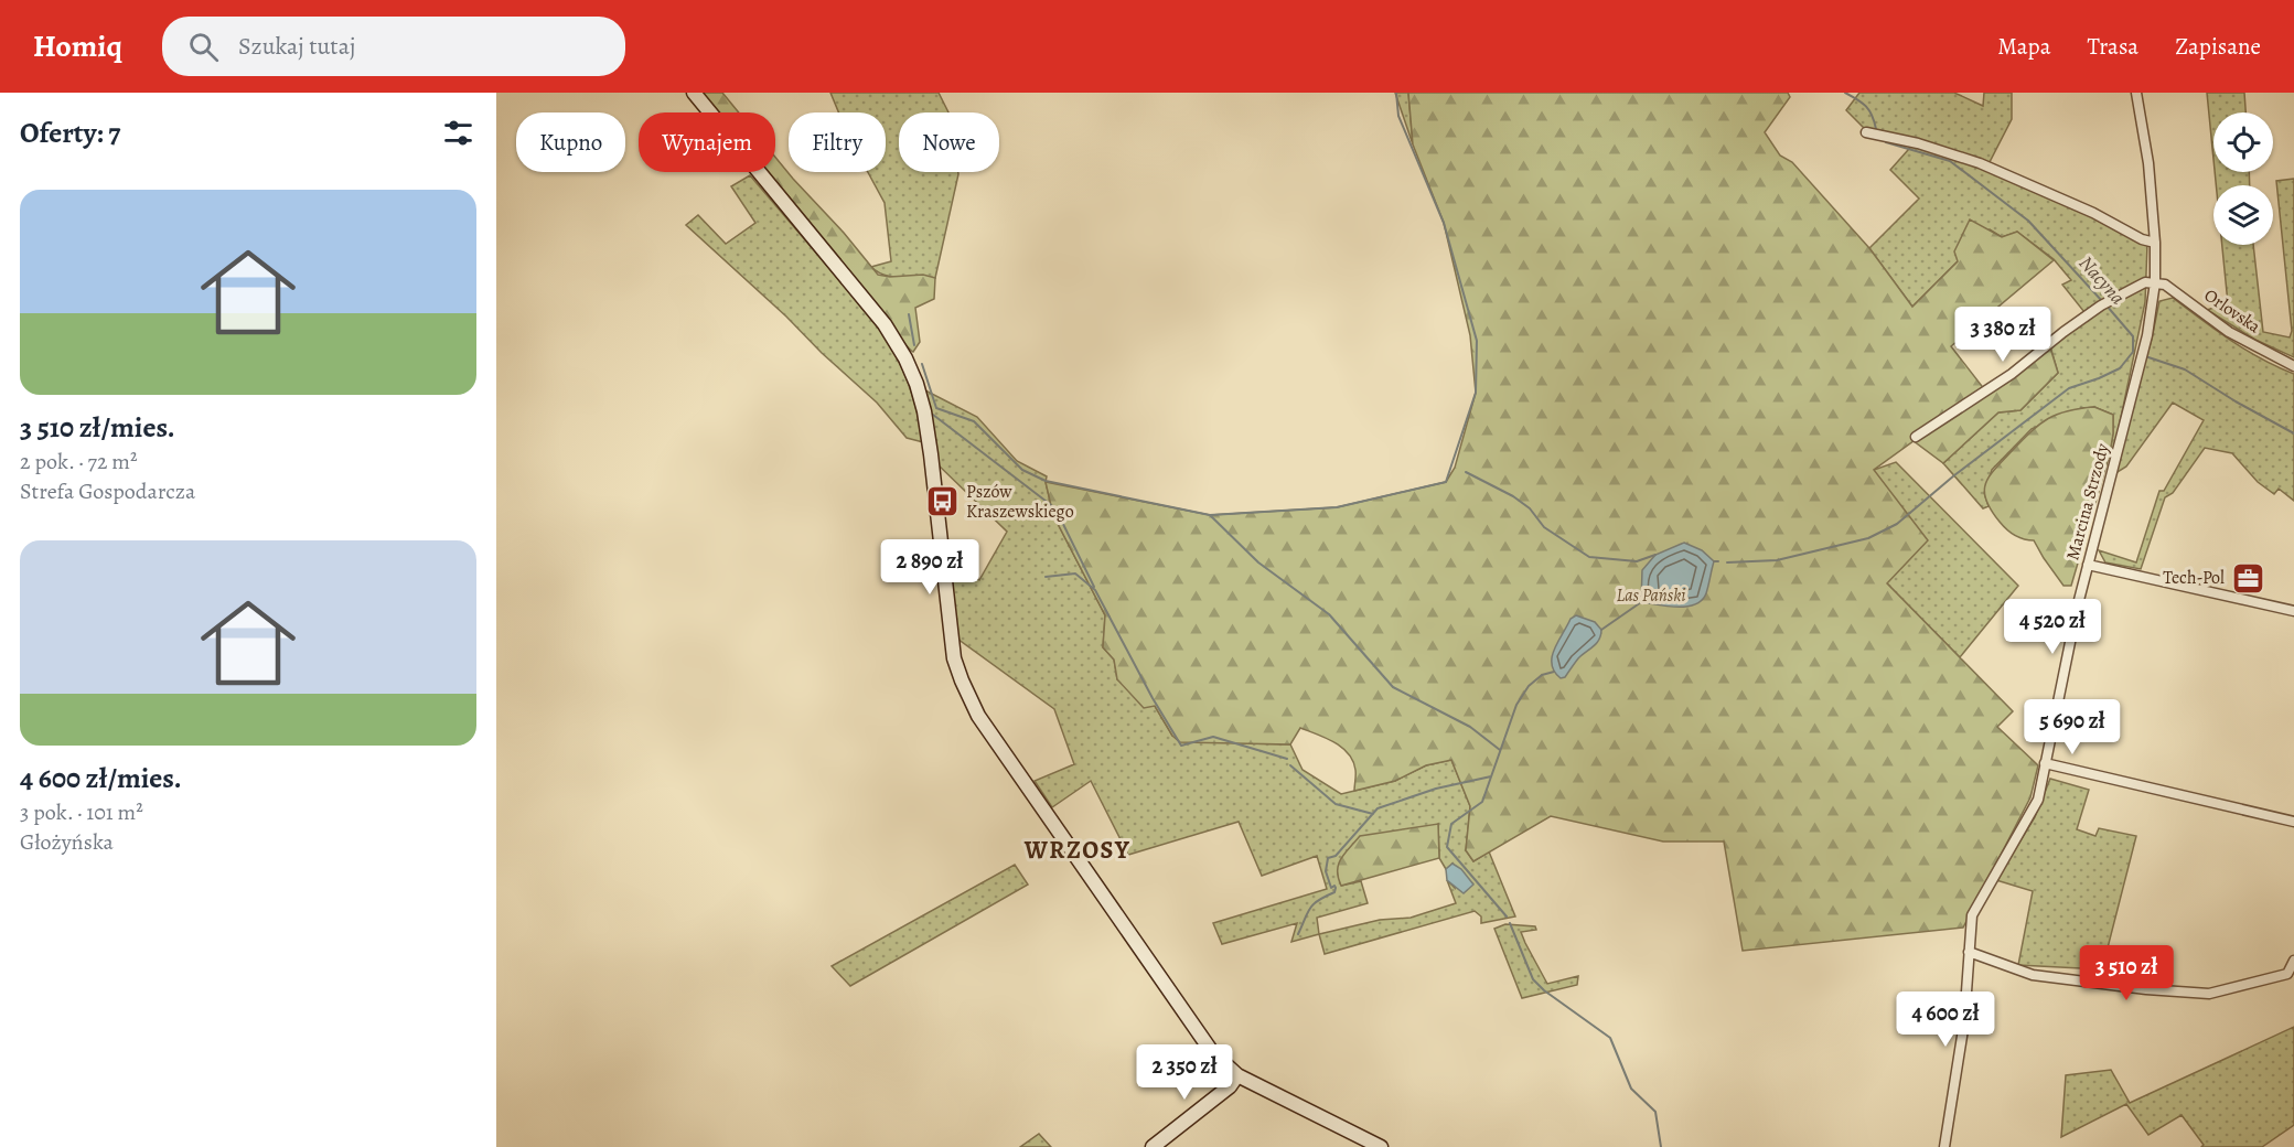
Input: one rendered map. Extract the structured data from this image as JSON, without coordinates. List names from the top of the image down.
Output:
{
  "streets": {
    "street": ["Orlovska", "Marcina Strzody"]
  },
  "crossings": [
    ["Orlovska", "Marcina Strzody"]
  ],
  "districts": ["WRZOSY"],
  "water": ["Nacyna"],
  "parks": ["Las Pański"],
  "places": {
    "bus stop": ["Pszów Kraszewskiego"],
    "office": ["Tech-Pol"]
  },
  "page": {
    "header": "Homiq",
    "search": "Szukaj tutaj",
    "nav": ["Mapa", "Trasa", "Zapisane"],
    "heading": "Oferty: 7",
    "chip": [
      "Kupno",
      "Wynajem",
      "Filtry",
      "Nowe"
    ],
    "list": [
      {
        "name": "3 510 zł/mies.",
        "note": "2 pok. · 72 m² · Strefa Gospodarcza"
      },
      {
        "name": "4 600 zł/mies.",
        "note": "3 pok. · 101 m² · Głożyńska"
      }
    ],
    "price": [
      "3 380 zł",
      "2 890 zł",
      "4 520 zł",
      "5 690 zł",
      "3 510 zł",
      "4 600 zł",
      "2 350 zł"
    ]
  }
}
